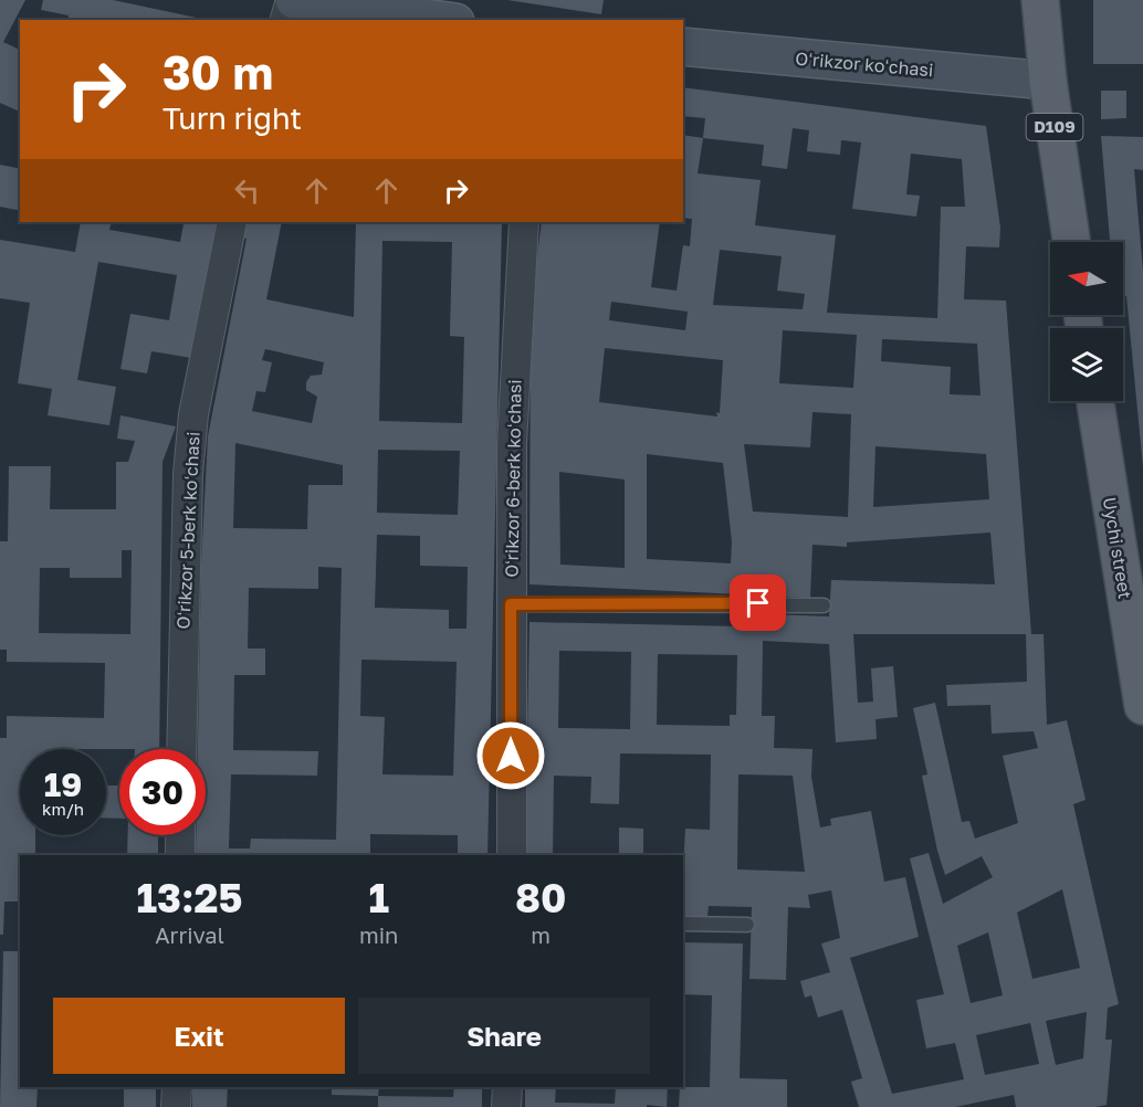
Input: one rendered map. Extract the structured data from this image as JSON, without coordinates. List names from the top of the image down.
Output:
{
  "streets": {
    "main road": ["Oʻrikzor koʻchasi", "D109", "Uychi street"],
    "street": ["Oʻrikzor 6-berk koʻchasi", "Oʻrikzor 5-berk koʻchasi"]
  },
  "crossings": [
    ["Oʻrikzor koʻchasi", "D109"]
  ],
  "north": "left",
  "page": {
    "turn": ["30 m", "Turn right"],
    "speed": "19 km/h",
    "limit": "30",
    "eta": [
      "13:25",
      "Arrival",
      "1",
      "min",
      "80",
      "m"
    ],
    "buttons": ["Exit", "Share"]
  }
}
